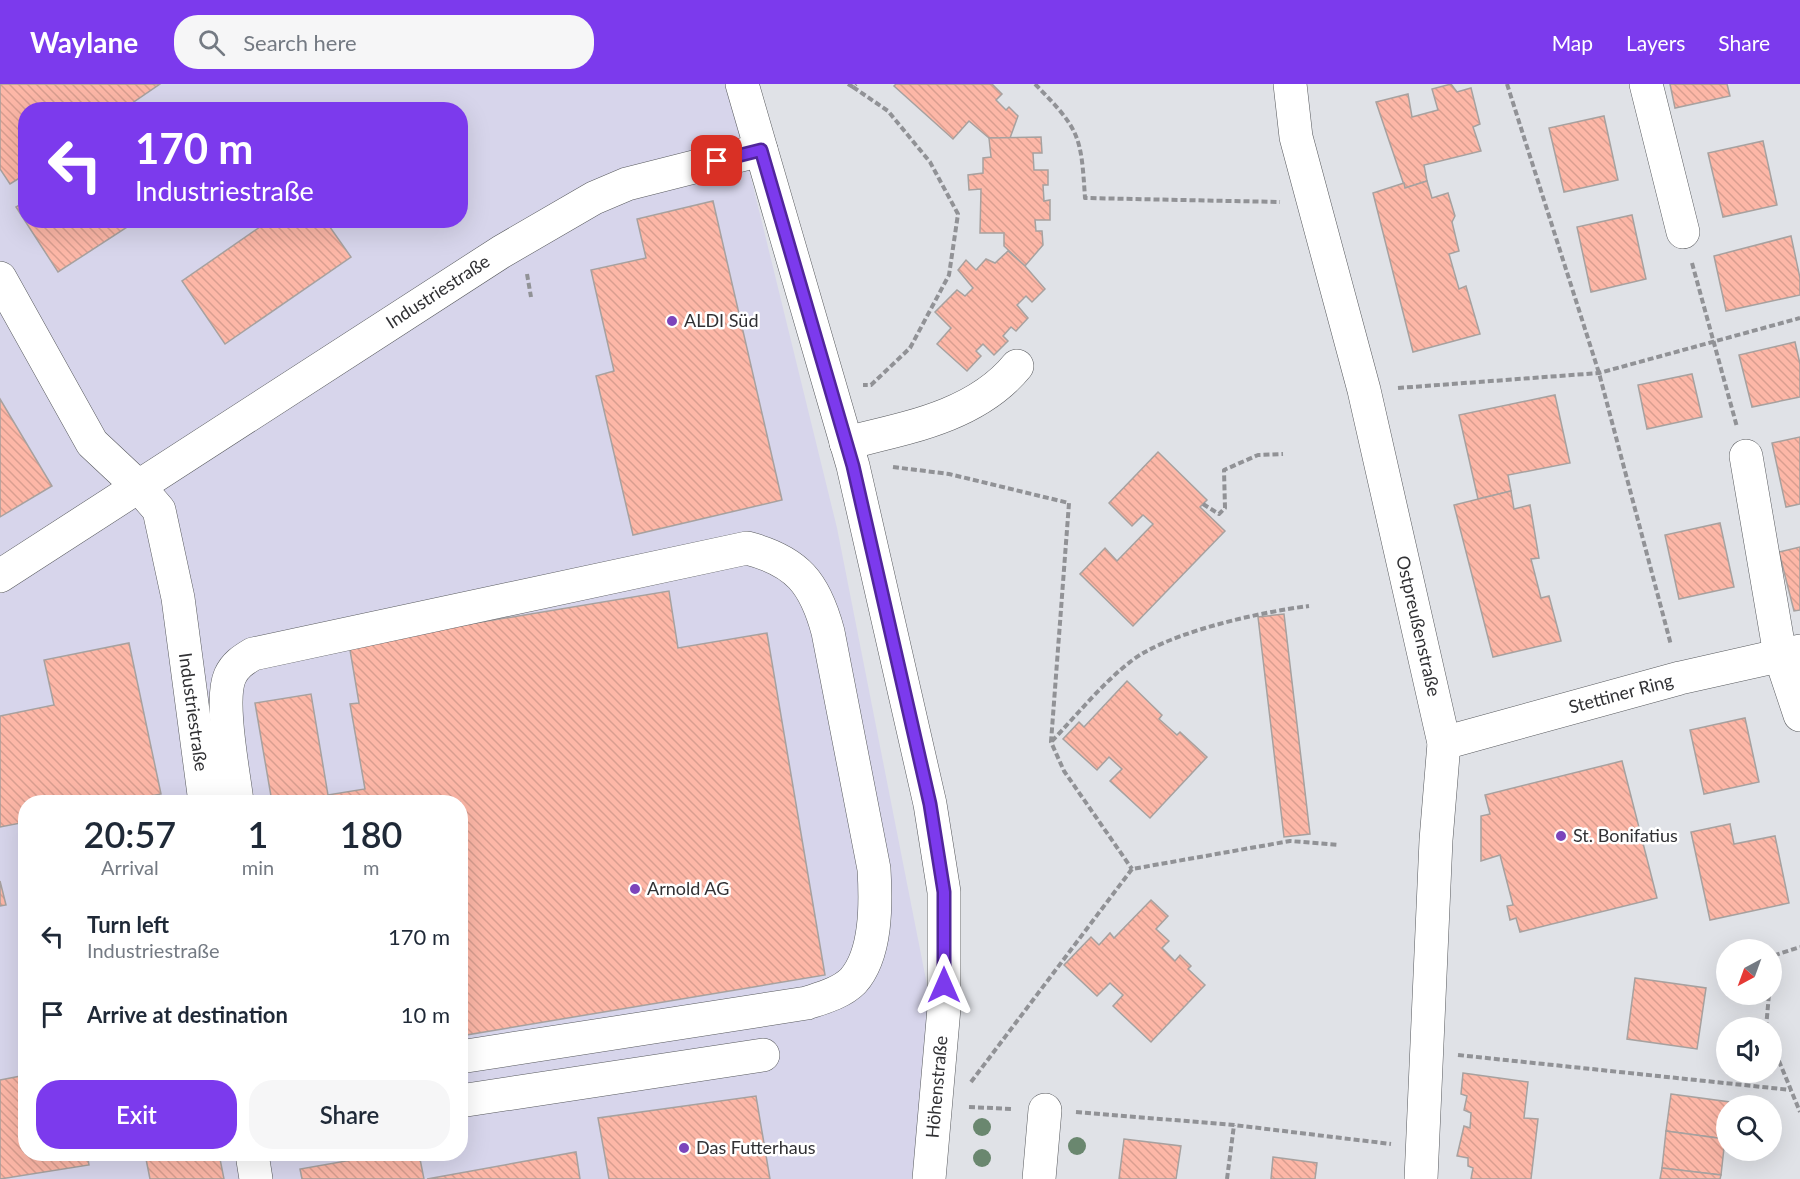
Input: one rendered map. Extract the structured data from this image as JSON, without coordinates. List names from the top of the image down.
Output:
{
  "streets": {
    "street": [
      "Industriestraße",
      "Ostpreußenstraße",
      "Stettiner Ring",
      "Höhenstraße"
    ]
  },
  "crossings": [
    ["Industriestraße", "Höhenstraße"],
    ["Ostpreußenstraße", "Stettiner Ring"]
  ],
  "places": [
    "ALDI Süd",
    "St. Bonifatius",
    "Arnold AG",
    "Das Futterhaus"
  ],
  "north": "bottom left",
  "page": {
    "header": "Waylane",
    "search": "Search here",
    "nav": ["Map", "Layers", "Share"],
    "turn": ["170 m", "Industriestraße"],
    "eta": [
      "20:57",
      "Arrival",
      "1",
      "min",
      "180",
      "m"
    ],
    "list": [
      {
        "name": "Turn left",
        "note": "Industriestraße",
        "value": "170 m"
      },
      {
        "name": "Arrive at destination",
        "value": "10 m"
      }
    ],
    "buttons": ["Exit", "Share"]
  }
}
